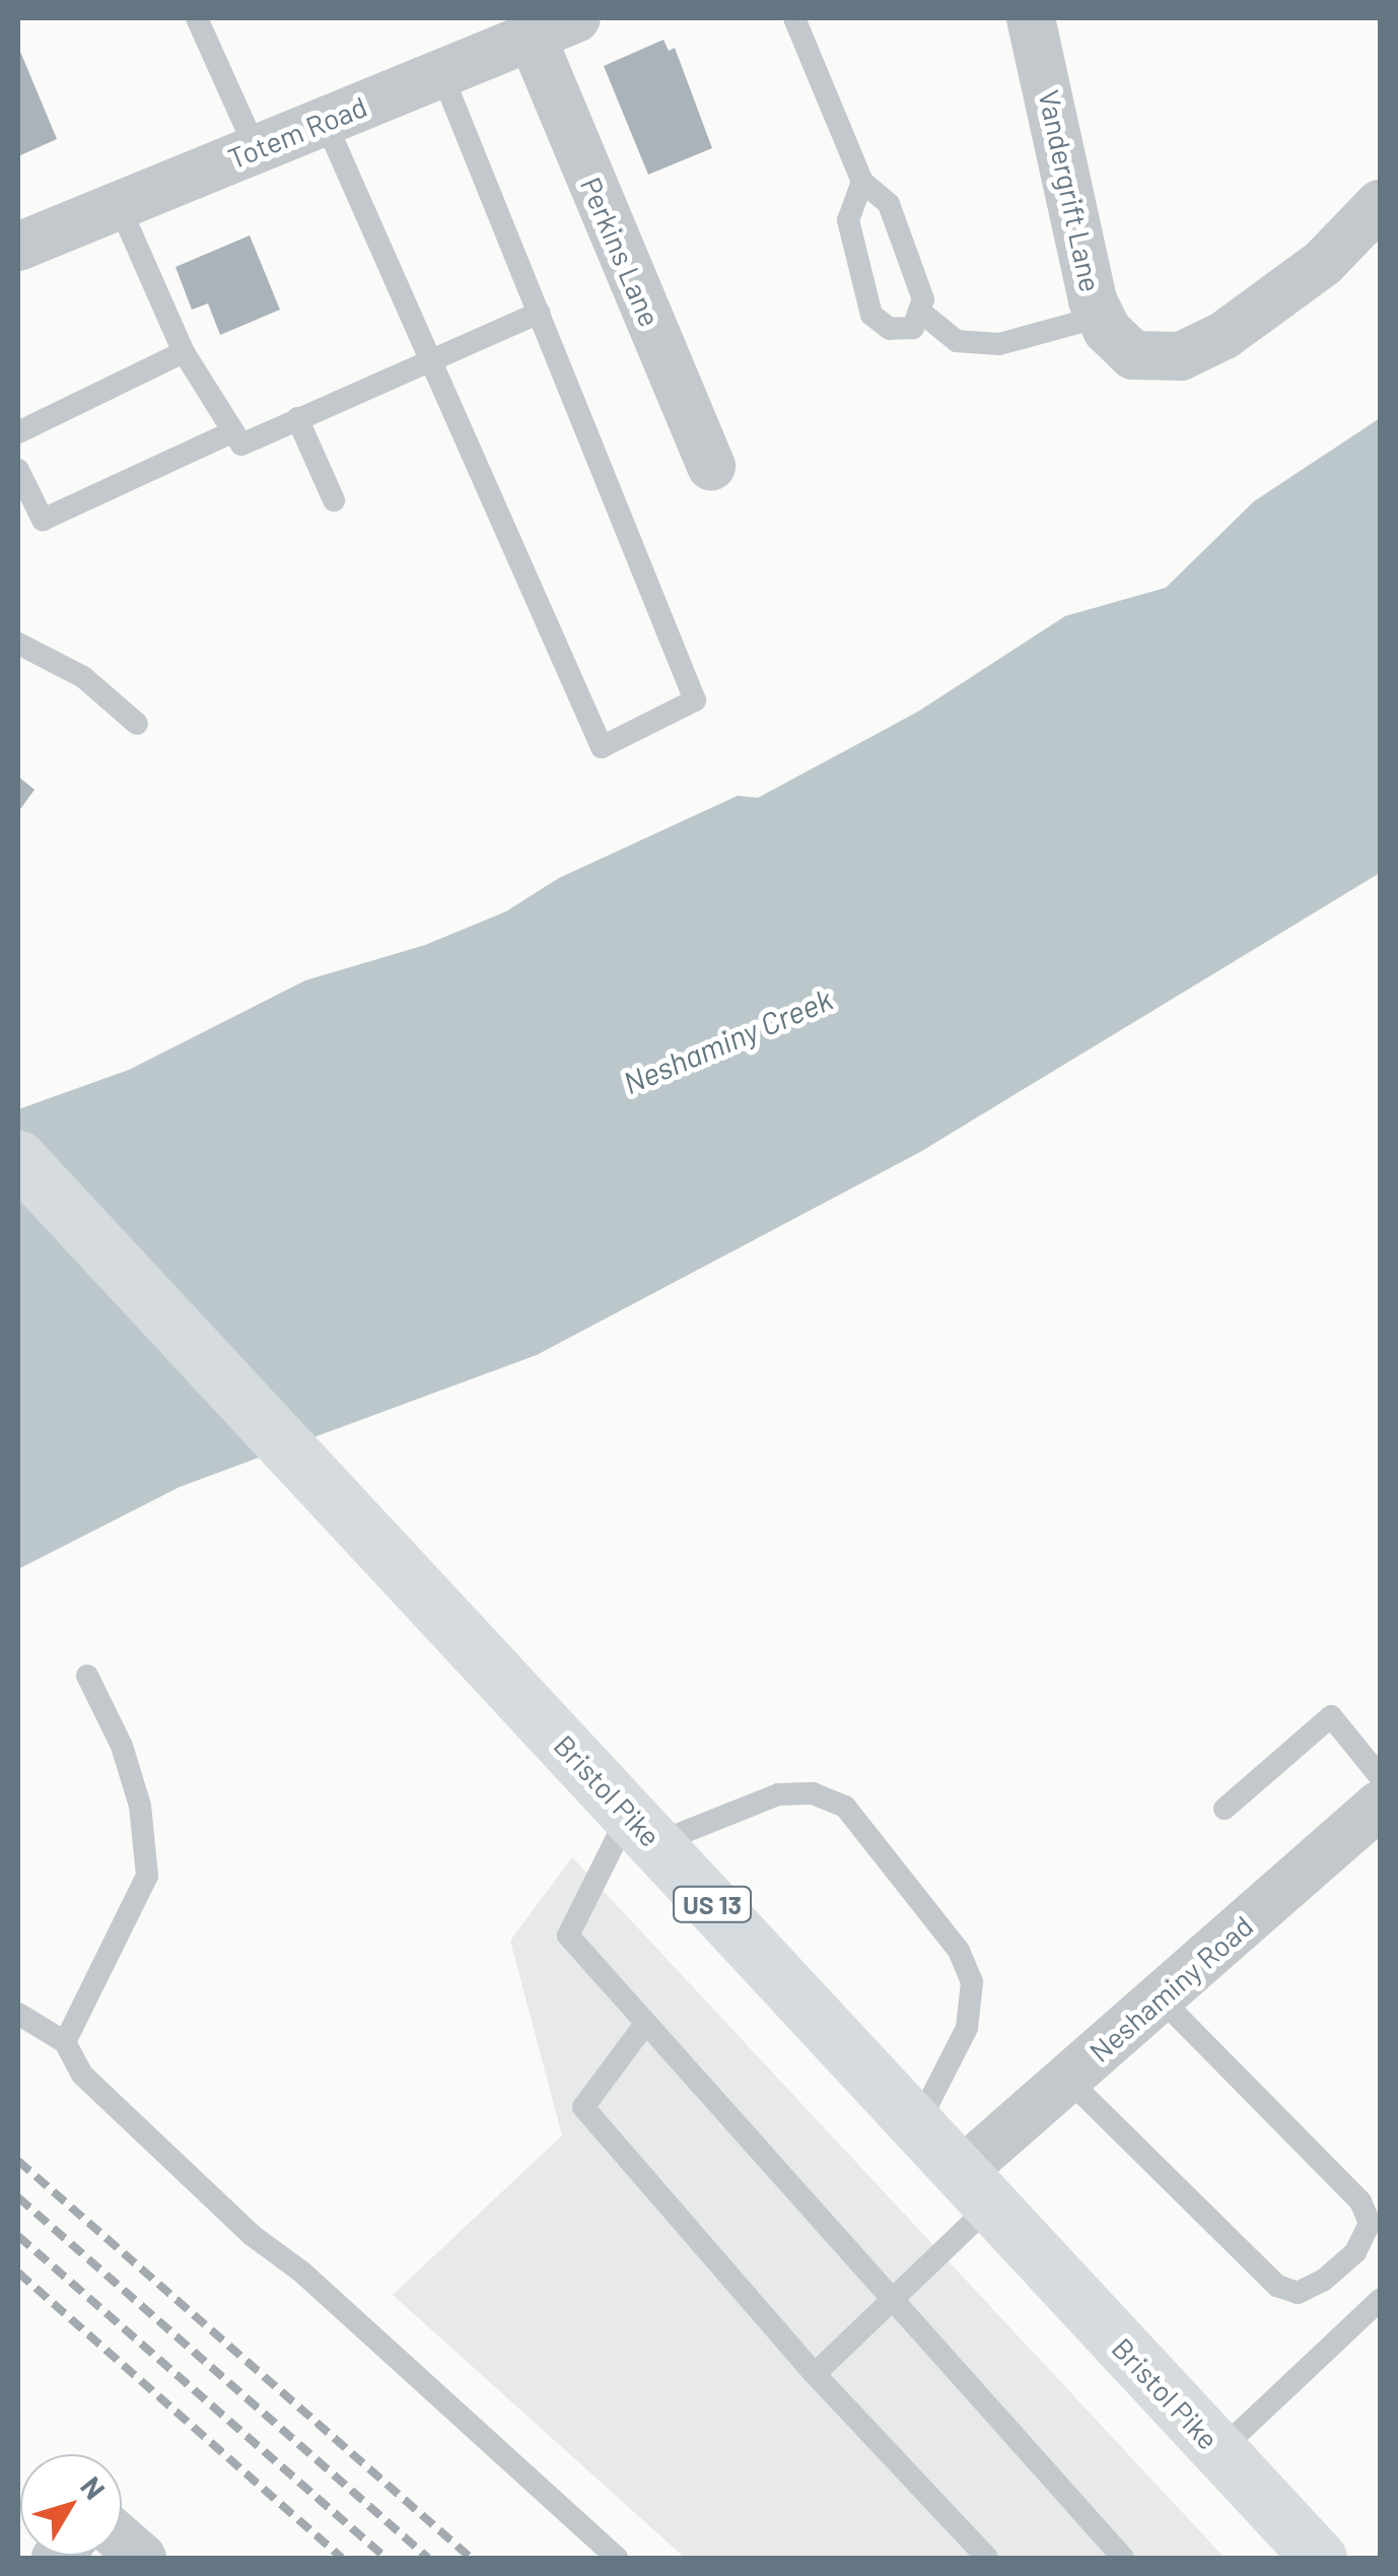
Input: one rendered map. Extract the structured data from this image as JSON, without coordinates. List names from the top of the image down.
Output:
{
  "streets": {
    "main road": ["Bristol Pike", "US 13"],
    "street": [
      "Totem Road",
      "Vandergrift Lane",
      "Perkins Lane",
      "Neshaminy Road"
    ]
  },
  "crossings": [
    ["Totem Road", "Perkins Lane"],
    ["Bristol Pike", "Neshaminy Road"]
  ],
  "water": ["Neshaminy Creek"],
  "north": "top right"
}
